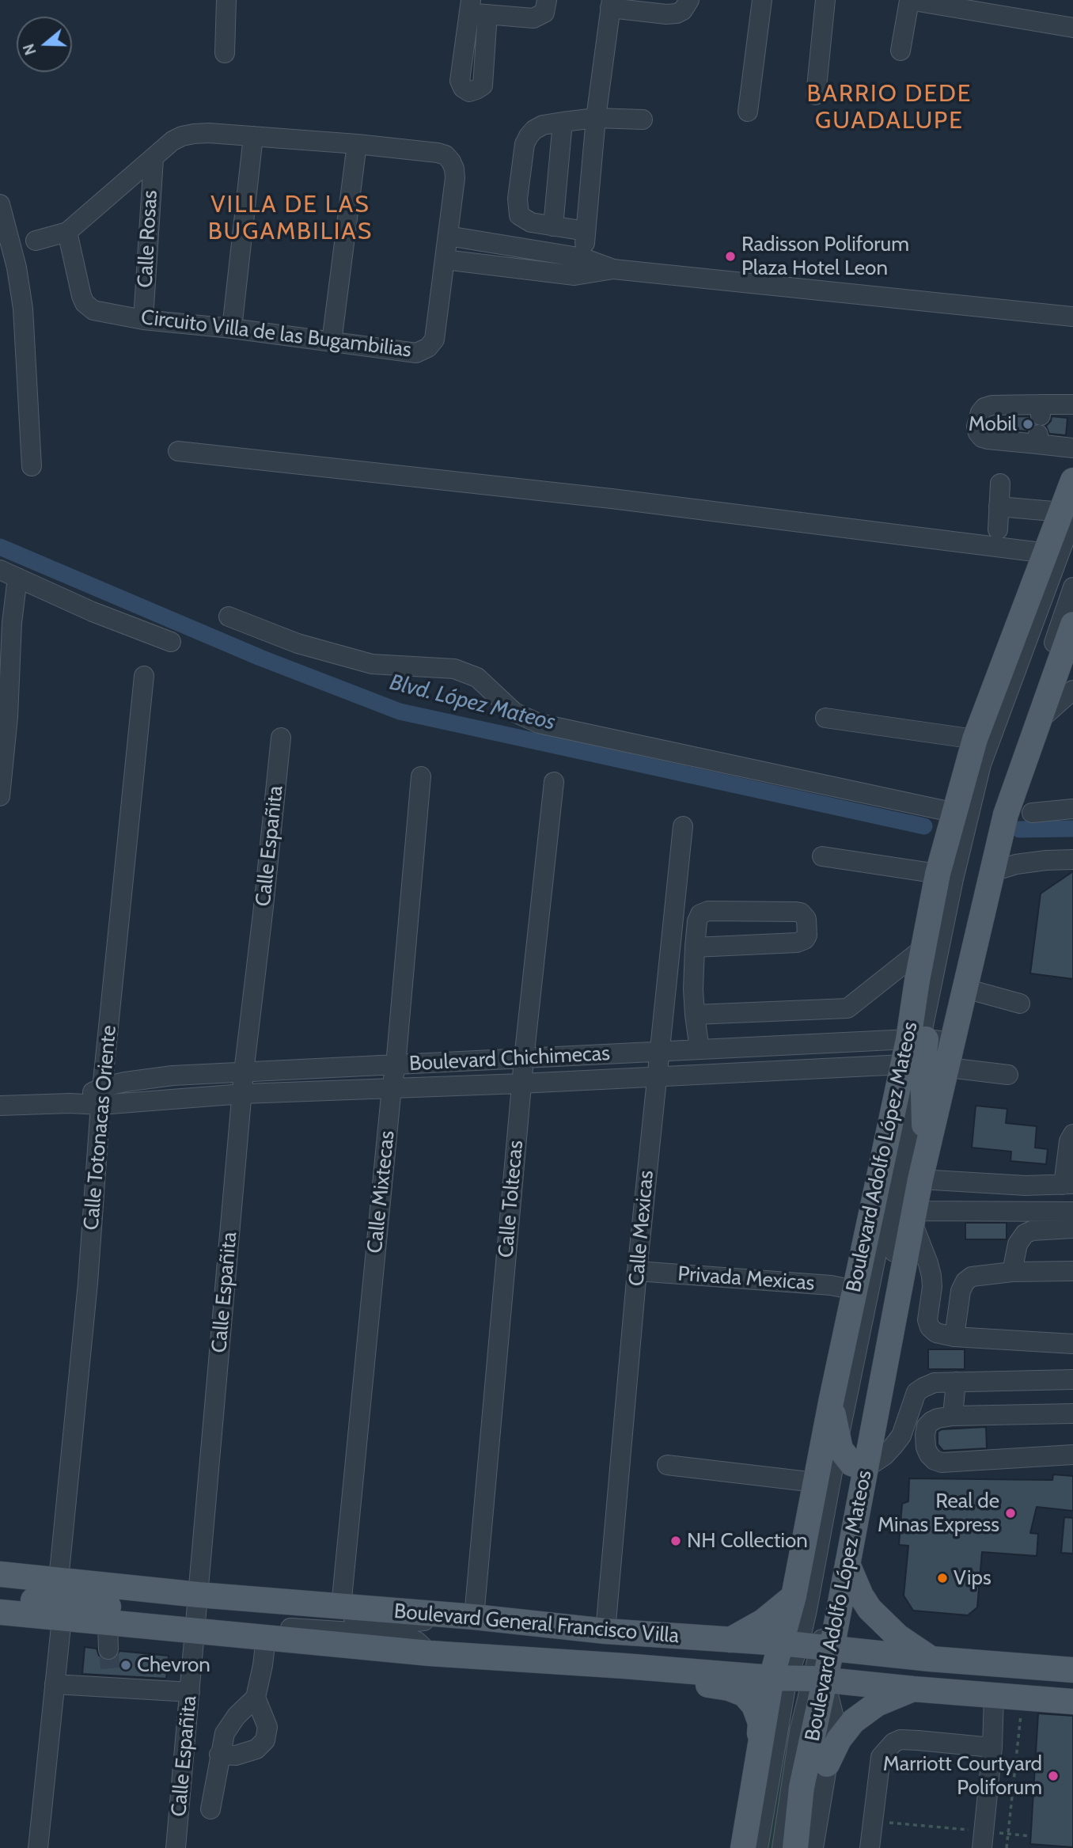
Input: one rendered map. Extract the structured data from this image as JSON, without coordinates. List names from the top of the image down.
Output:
{
  "streets": {
    "main road": ["Boulevard Adolfo López Mateos", "Boulevard General Francisco Villa"],
    "street": [
      "Calle Rosas",
      "Circuito Villa de las Bugambilias",
      "Calle Españita",
      "Boulevard Chichimecas",
      "Calle Totonacas Oriente",
      "Calle Mixtecas",
      "Calle Toltecas",
      "Calle Mexicas",
      "Privada Mexicas"
    ]
  },
  "crossings": [
    ["Calle Rosas", "Circuito Villa de las Bugambilias"],
    ["Calle Españita", "Boulevard Chichimecas"],
    ["Calle Españita", "Boulevard General Francisco Villa"],
    ["Boulevard Chichimecas", "Calle Totonacas Oriente"],
    ["Boulevard Chichimecas", "Boulevard Adolfo López Mateos"],
    ["Boulevard Chichimecas", "Calle Mixtecas"],
    ["Boulevard Chichimecas", "Calle Toltecas"],
    ["Boulevard Chichimecas", "Calle Mexicas"],
    ["Calle Totonacas Oriente", "Boulevard General Francisco Villa"],
    ["Boulevard Adolfo López Mateos", "Privada Mexicas"],
    ["Boulevard Adolfo López Mateos", "Boulevard General Francisco Villa"],
    ["Calle Mixtecas", "Boulevard General Francisco Villa"],
    ["Calle Toltecas", "Boulevard General Francisco Villa"],
    ["Calle Mexicas", "Privada Mexicas"],
    ["Calle Mexicas", "Boulevard General Francisco Villa"]
  ],
  "districts": ["BARRIO DEDE GUADALUPE", "VILLA DE LAS BUGAMBILIAS"],
  "water": ["Blvd. López Mateos"],
  "places": [
    "Radisson Poliforum Plaza Hotel Leon",
    "Mobil",
    "Real de Minas Express",
    "NH Collection",
    "Vips",
    "Chevron",
    "Marriott Courtyard Poliforum"
  ],
  "north": "left"
}
